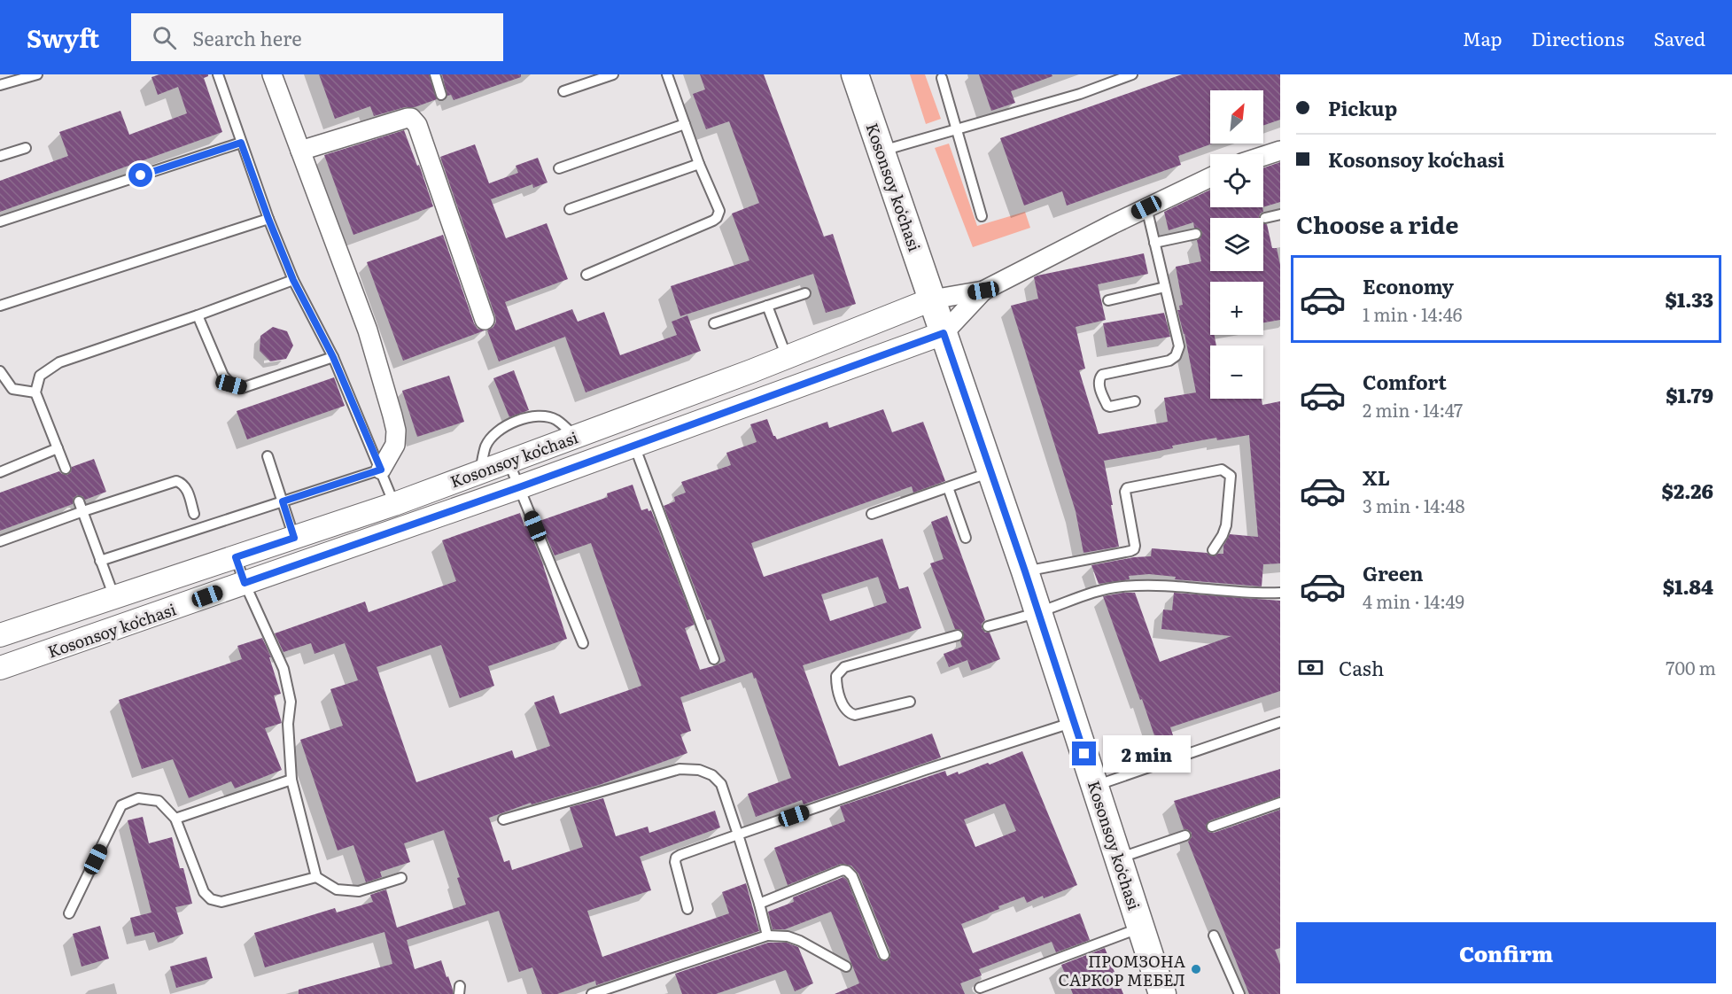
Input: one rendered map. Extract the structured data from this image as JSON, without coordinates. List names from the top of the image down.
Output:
{
  "streets": {
    "main road": ["Kosonsoy koʻchasi"]
  },
  "places": ["ПРОМЗОНА САРКОР МЕБЕЛ"],
  "north": "top right",
  "page": {
    "header": "Swyft",
    "search": "Search here",
    "nav": ["Map", "Directions", "Saved"],
    "banner": ["Pickup", "Kosonsoy koʻchasi"],
    "map_buttons": ["+", "−"],
    "heading": "Choose a ride",
    "list": [
      {
        "name": "Economy",
        "note": "1 min · 14:46",
        "value": "$1.33"
      },
      {
        "name": "Comfort",
        "note": "2 min · 14:47",
        "value": "$1.79"
      },
      {
        "name": "XL",
        "note": "3 min · 14:48",
        "value": "$2.26"
      },
      {
        "name": "Green",
        "note": "4 min · 14:49",
        "value": "$1.84"
      }
    ],
    "pay": ["Cash", "700 m"],
    "bubble": "2 min",
    "buttons": "Confirm"
  }
}
